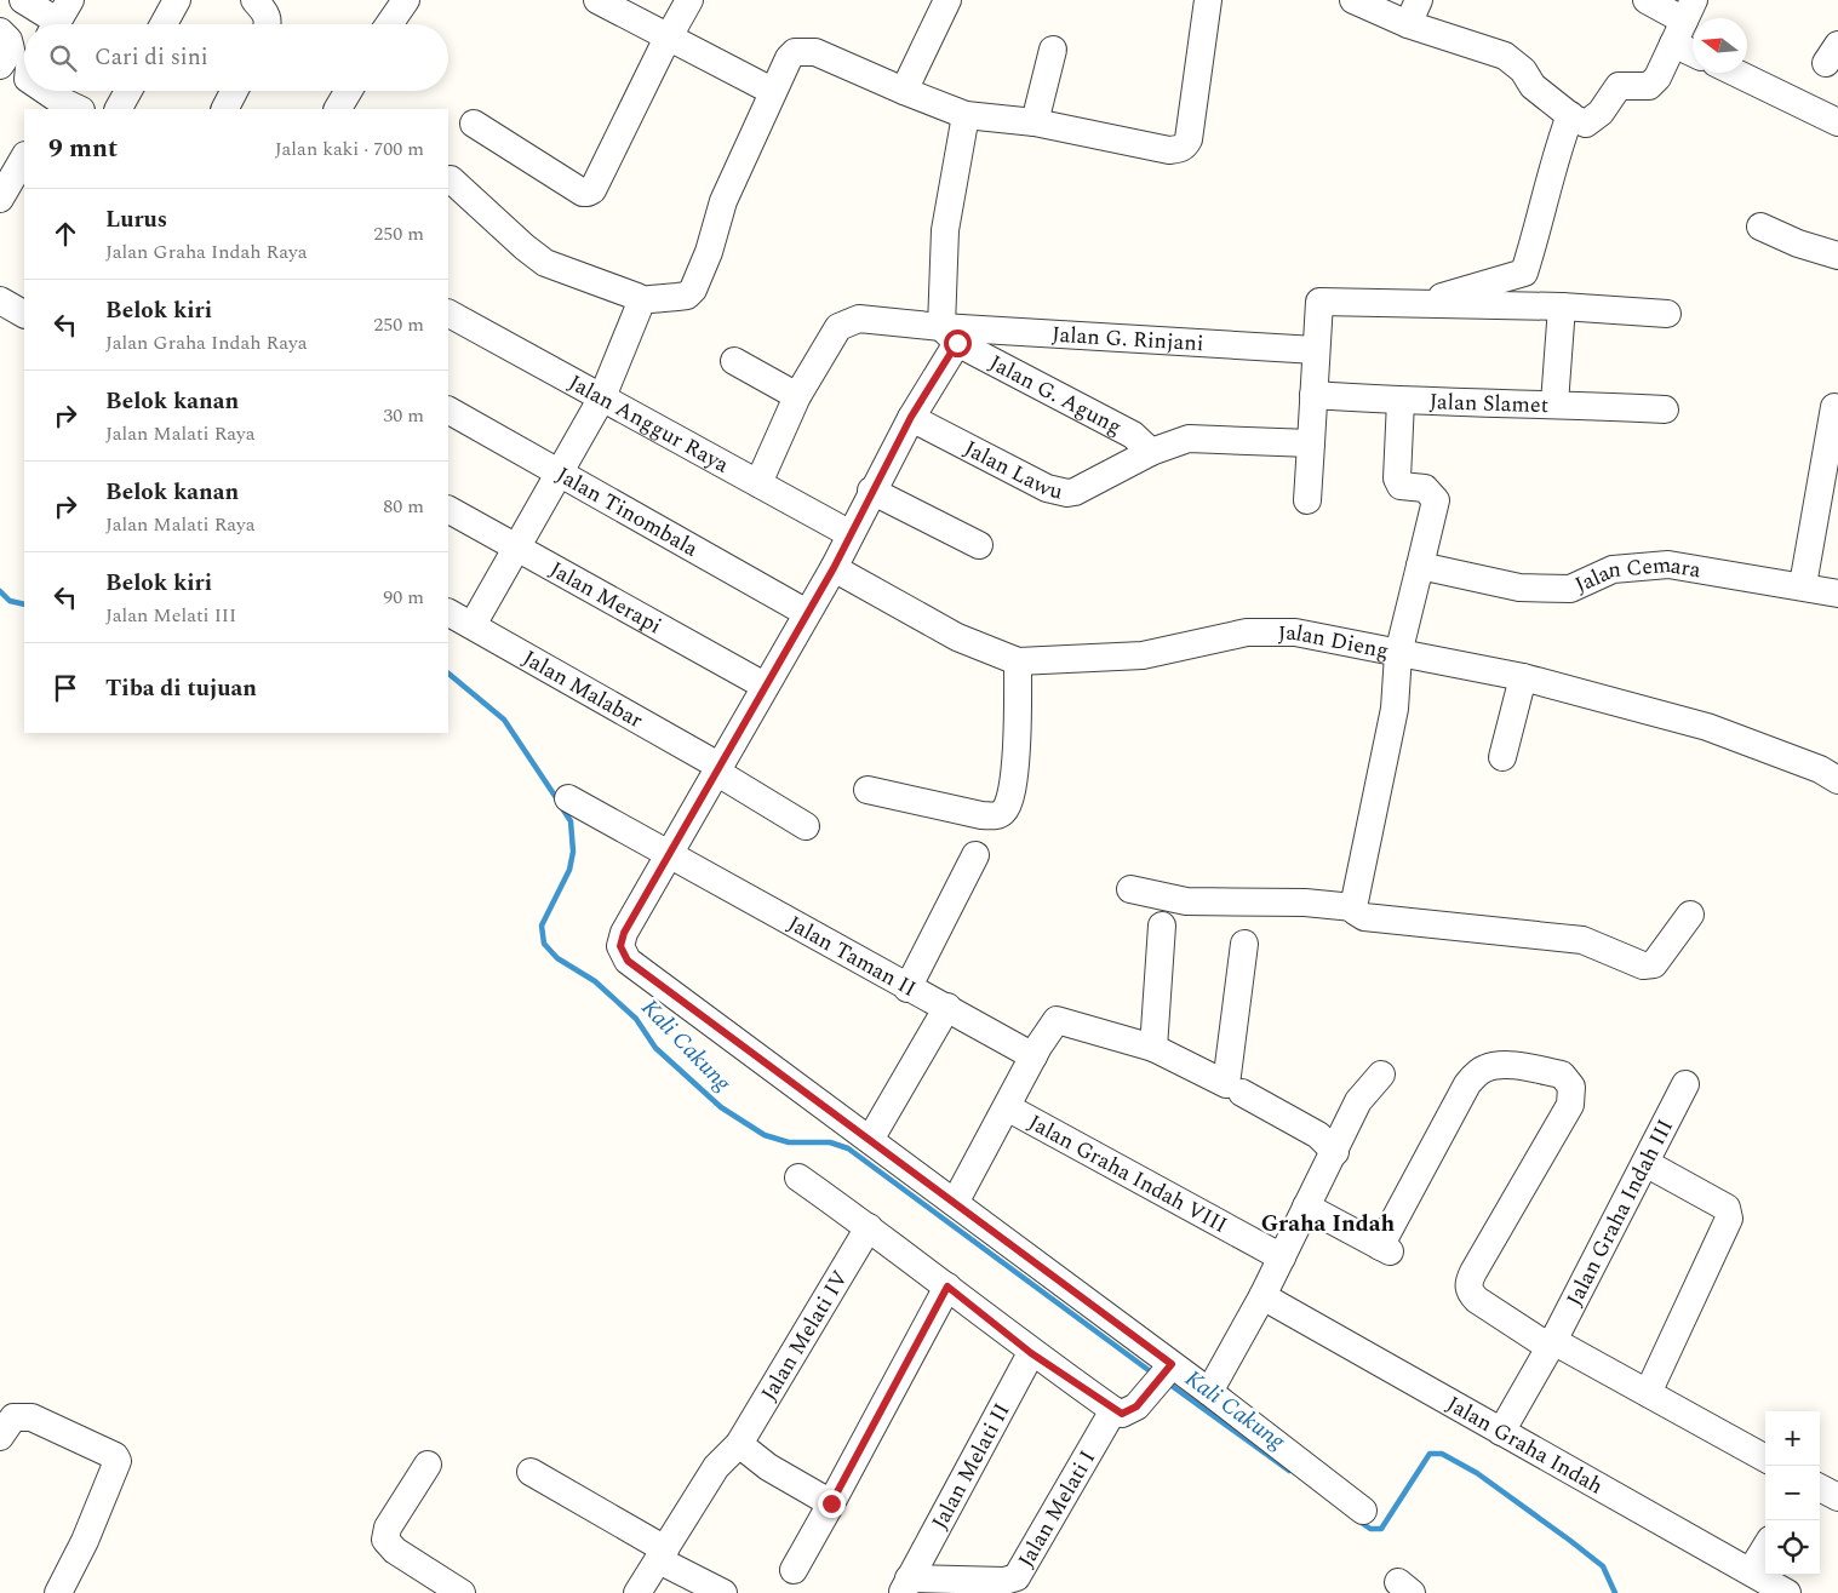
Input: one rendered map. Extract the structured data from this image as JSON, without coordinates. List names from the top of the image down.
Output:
{
  "streets": {
    "street": [
      "Jalan G. Rinjani",
      "Jalan G. Agung",
      "Jalan Slamet",
      "Jalan Anggur Raya",
      "Jalan Lawu",
      "Jalan Tinombala",
      "Jalan Cemara",
      "Jalan Merapi",
      "Jalan Dieng",
      "Jalan Malabar",
      "Jalan Taman II",
      "Jalan Graha Indah VIII",
      "Jalan Graha Indah III",
      "Jalan Melati IV",
      "Jalan Graha Indah",
      "Jalan Melati II",
      "Jalan Melati I"
    ]
  },
  "crossings": [
    ["Jalan G. Rinjani", "Jalan G. Agung"],
    ["Jalan G. Rinjani", "Jalan Anggur Raya"],
    ["Jalan G. Agung", "Jalan Lawu"],
    ["Jalan Graha Indah III", "Jalan Graha Indah"],
    ["Jalan Melati II", "Jalan Melati I"]
  ],
  "districts": ["Graha Indah"],
  "water": ["Kali Cakung"],
  "north": "left",
  "page": {
    "search": "Cari di sini",
    "heading": ["9 mnt", "Jalan kaki · 700 m"],
    "list": [
      ["Lurus", "Jalan Graha Indah Raya", "250 m"],
      ["Belok kiri", "Jalan Graha Indah Raya", "250 m"],
      ["Belok kanan", "Jalan Malati Raya", "30 m"],
      ["Belok kanan", "Jalan Malati Raya", "80 m"],
      ["Belok kiri", "Jalan Melati III", "90 m"],
      "Tiba di tujuan"
    ],
    "map_buttons": ["+", "−"]
  }
}
